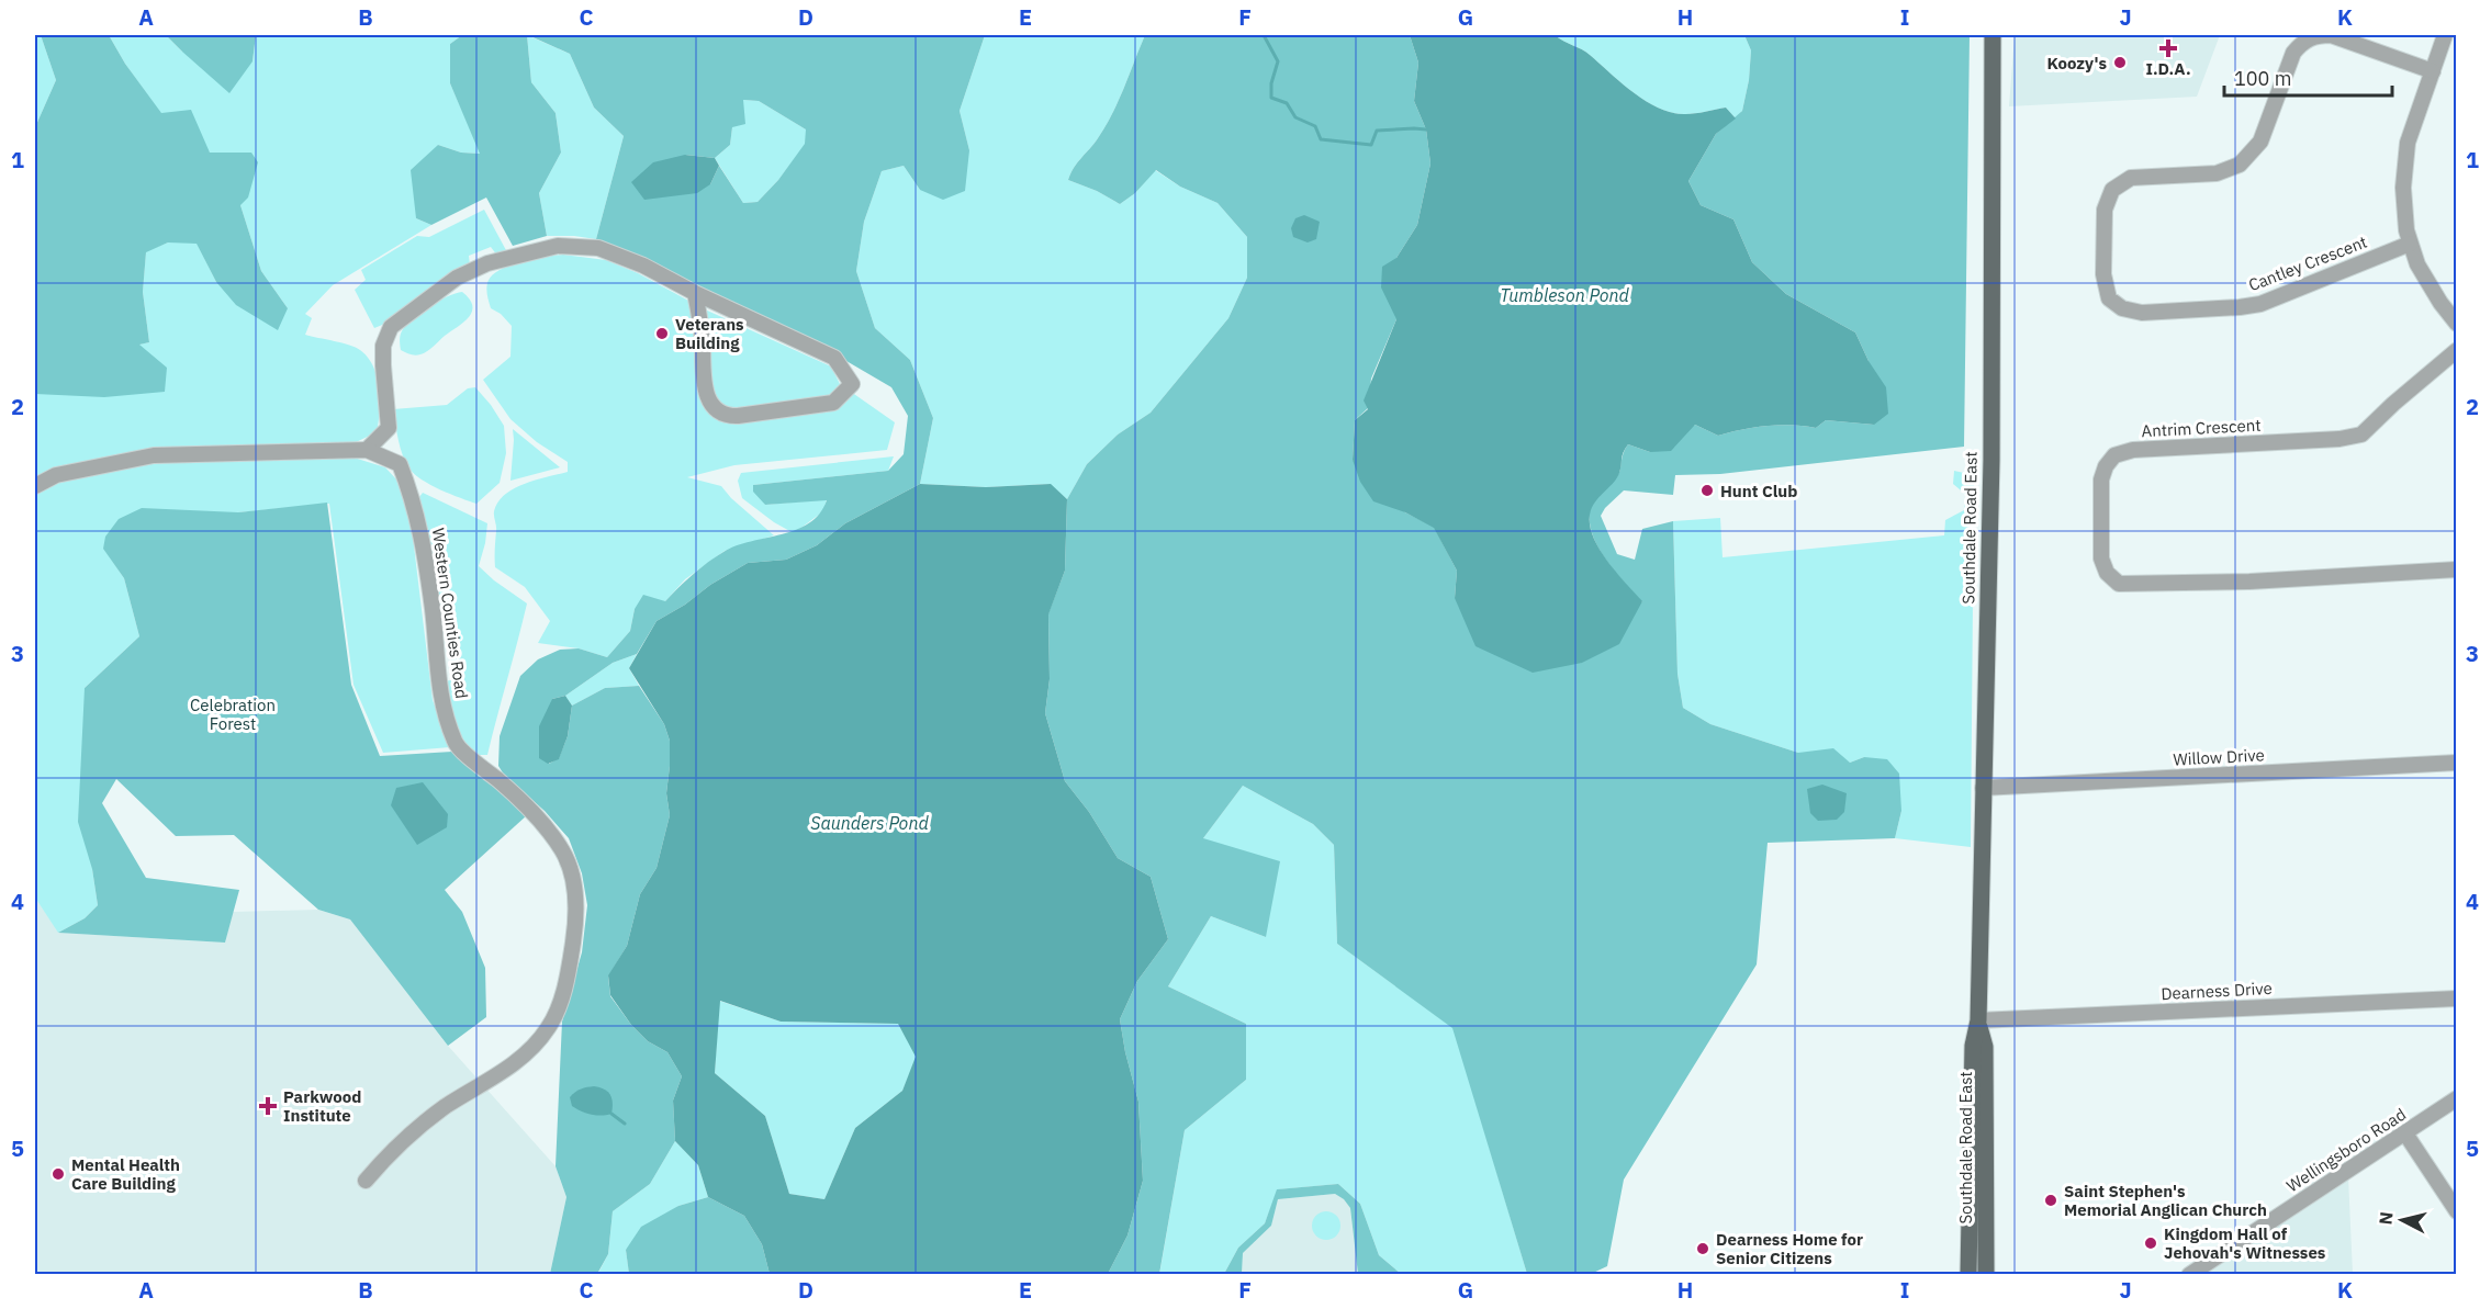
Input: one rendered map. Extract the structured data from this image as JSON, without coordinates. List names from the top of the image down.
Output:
{
  "streets": {
    "main road": ["Southdale Road East"],
    "street": [
      "Cantley Crescent",
      "Antrim Crescent",
      "Western Counties Road",
      "Willow Drive",
      "Dearness Drive",
      "Wellingsboro Road"
    ]
  },
  "crossings": [
    ["Southdale Road East", "Willow Drive"],
    ["Southdale Road East", "Dearness Drive"]
  ],
  "water": ["Tumbleson Pond", "Saunders Pond"],
  "parks": ["Celebration Forest"],
  "places": {
    "health": ["I.D.A.", "Parkwood Institute"],
    "other": [
      "Koozy's",
      "Veterans Building",
      "Hunt Club",
      "Mental Health Care Building",
      "Saint Stephen's Memorial Anglican Church",
      "Kingdom Hall of Jehovah's Witnesses",
      "Dearness Home for Senior Citizens"
    ]
  },
  "scale_bar": "100 m",
  "north": "left",
  "grid": {
    "columns": [
      "A",
      "B",
      "C",
      "D",
      "E",
      "F",
      "G",
      "H",
      "I",
      "J",
      "K"
    ],
    "rows": [
      "1",
      "2",
      "3",
      "4",
      "5"
    ]
  }
}
